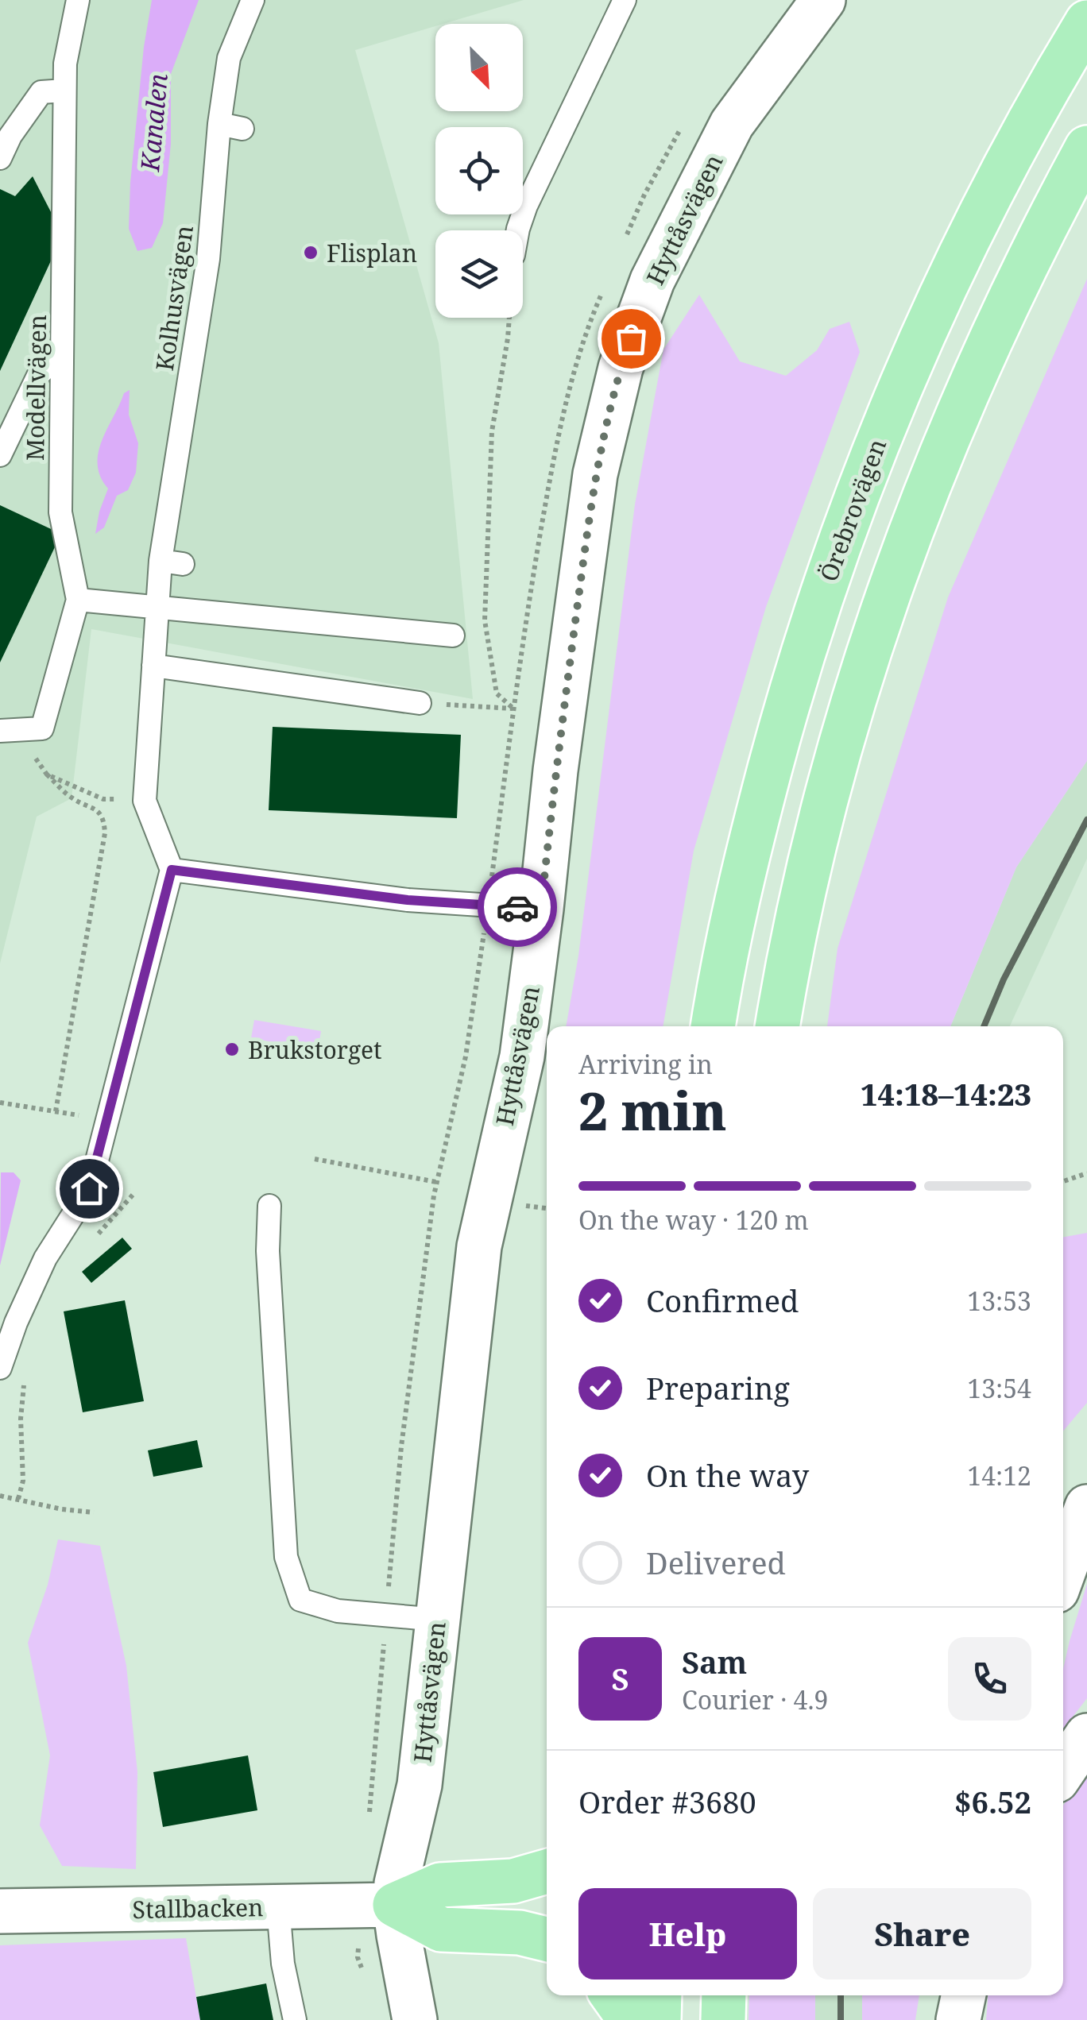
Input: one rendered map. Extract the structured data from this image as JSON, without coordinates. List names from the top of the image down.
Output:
{
  "streets": {
    "highway": ["Örebrovägen"],
    "street": ["Hyttåsvägen", "Stallbacken"],
    "lane": ["Kolhusvägen", "Modellvägen"]
  },
  "crossings": [
    ["Hyttåsvägen", "Stallbacken"]
  ],
  "water": ["Kanalen"],
  "places": ["Flisplan", "Brukstorget"],
  "north": "bottom right",
  "page": {
    "heading": ["2 min", "Arriving in", "14:18–14:23"],
    "panel": [
      "Sam",
      "Courier · 4.9",
      "Order #3680",
      "$6.52"
    ],
    "bar": "On the way · 120 m",
    "list": [
      ["Confirmed", "13:53"],
      ["Preparing", "13:54"],
      ["On the way", "14:12"],
      "Delivered"
    ],
    "round": "S",
    "buttons": ["Help", "Share"]
  }
}
